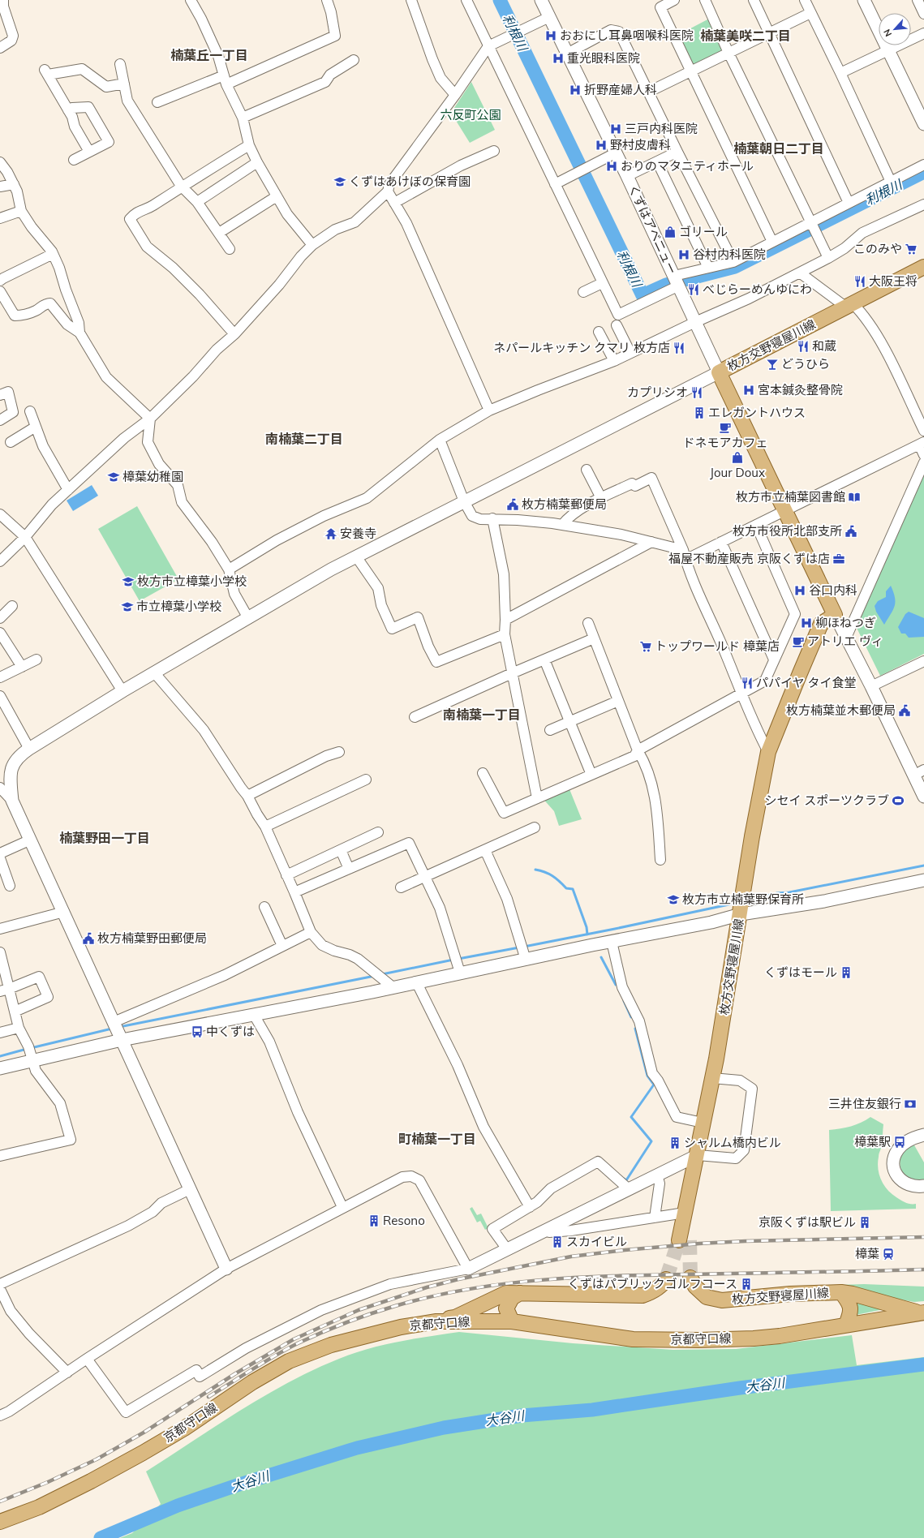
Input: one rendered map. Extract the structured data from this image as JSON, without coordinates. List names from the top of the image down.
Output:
{
  "streets": {
    "main road": ["枚方交野寝屋川線", "京都守口線"],
    "street": ["くずはアベニュー"]
  },
  "crossings": [
    ["くずはアベニュー", "枚方交野寝屋川線"],
    ["枚方交野寝屋川線", "京都守口線"]
  ],
  "districts": [
    "楠葉美咲二丁目",
    "楠葉丘一丁目",
    "楠葉朝日二丁目",
    "南楠葉二丁目",
    "南楠葉一丁目",
    "楠葉野田一丁目",
    "町楠葉一丁目"
  ],
  "water": ["利根川", "大谷川"],
  "parks": ["六反町公園"],
  "places": {
    "hospital": [
      "おおにし耳鼻咽喉科医院",
      "重光眼科医院",
      "折野産婦人科",
      "三戸内科医院",
      "野村皮膚科",
      "おりのマタニティホール",
      "谷村内科医院",
      "宮本鍼灸整骨院",
      "谷口内科",
      "柳ほねつぎ"
    ],
    "school or university": [
      "くずはあけぼの保育園",
      "樟葉幼稚園",
      "枚方市立樟葉小学校",
      "市立樟葉小学校",
      "枚方市立楠葉野保育所"
    ],
    "shop": ["ゴリール", "Jour Doux"],
    "supermarket": ["このみや", "トップワールド 樟葉店"],
    "restaurant": [
      "大阪王将",
      "べじらーめんゆにわ",
      "和蔵",
      "ネパールキッチン クマリ 枚方店",
      "カプリシオ",
      "パパイヤ タイ食堂"
    ],
    "bar": ["どうひら"],
    "building": [
      "エレガントハウス",
      "くずはモール",
      "シャルム橋内ビル",
      "Resono",
      "京阪くずは駅ビル",
      "スカイビル",
      "くずはパブリックゴルフコース"
    ],
    "cafe": ["ドネモアカフェ", "アトリエ ヴィ"],
    "library": ["枚方市立楠葉図書館"],
    "public building": [
      "枚方楠葉郵便局",
      "枚方市役所北部支所",
      "枚方楠葉並木郵便局",
      "枚方楠葉野田郵便局"
    ],
    "temple": ["安養寺"],
    "office": ["福屋不動産販売 京阪くずは店"],
    "sports": ["シセイ スポーツクラブ"],
    "bus stop": ["中くずは", "樟葉駅"],
    "bank": ["三井住友銀行"],
    "station": ["樟葉"]
  },
  "north": "bottom left"
}
